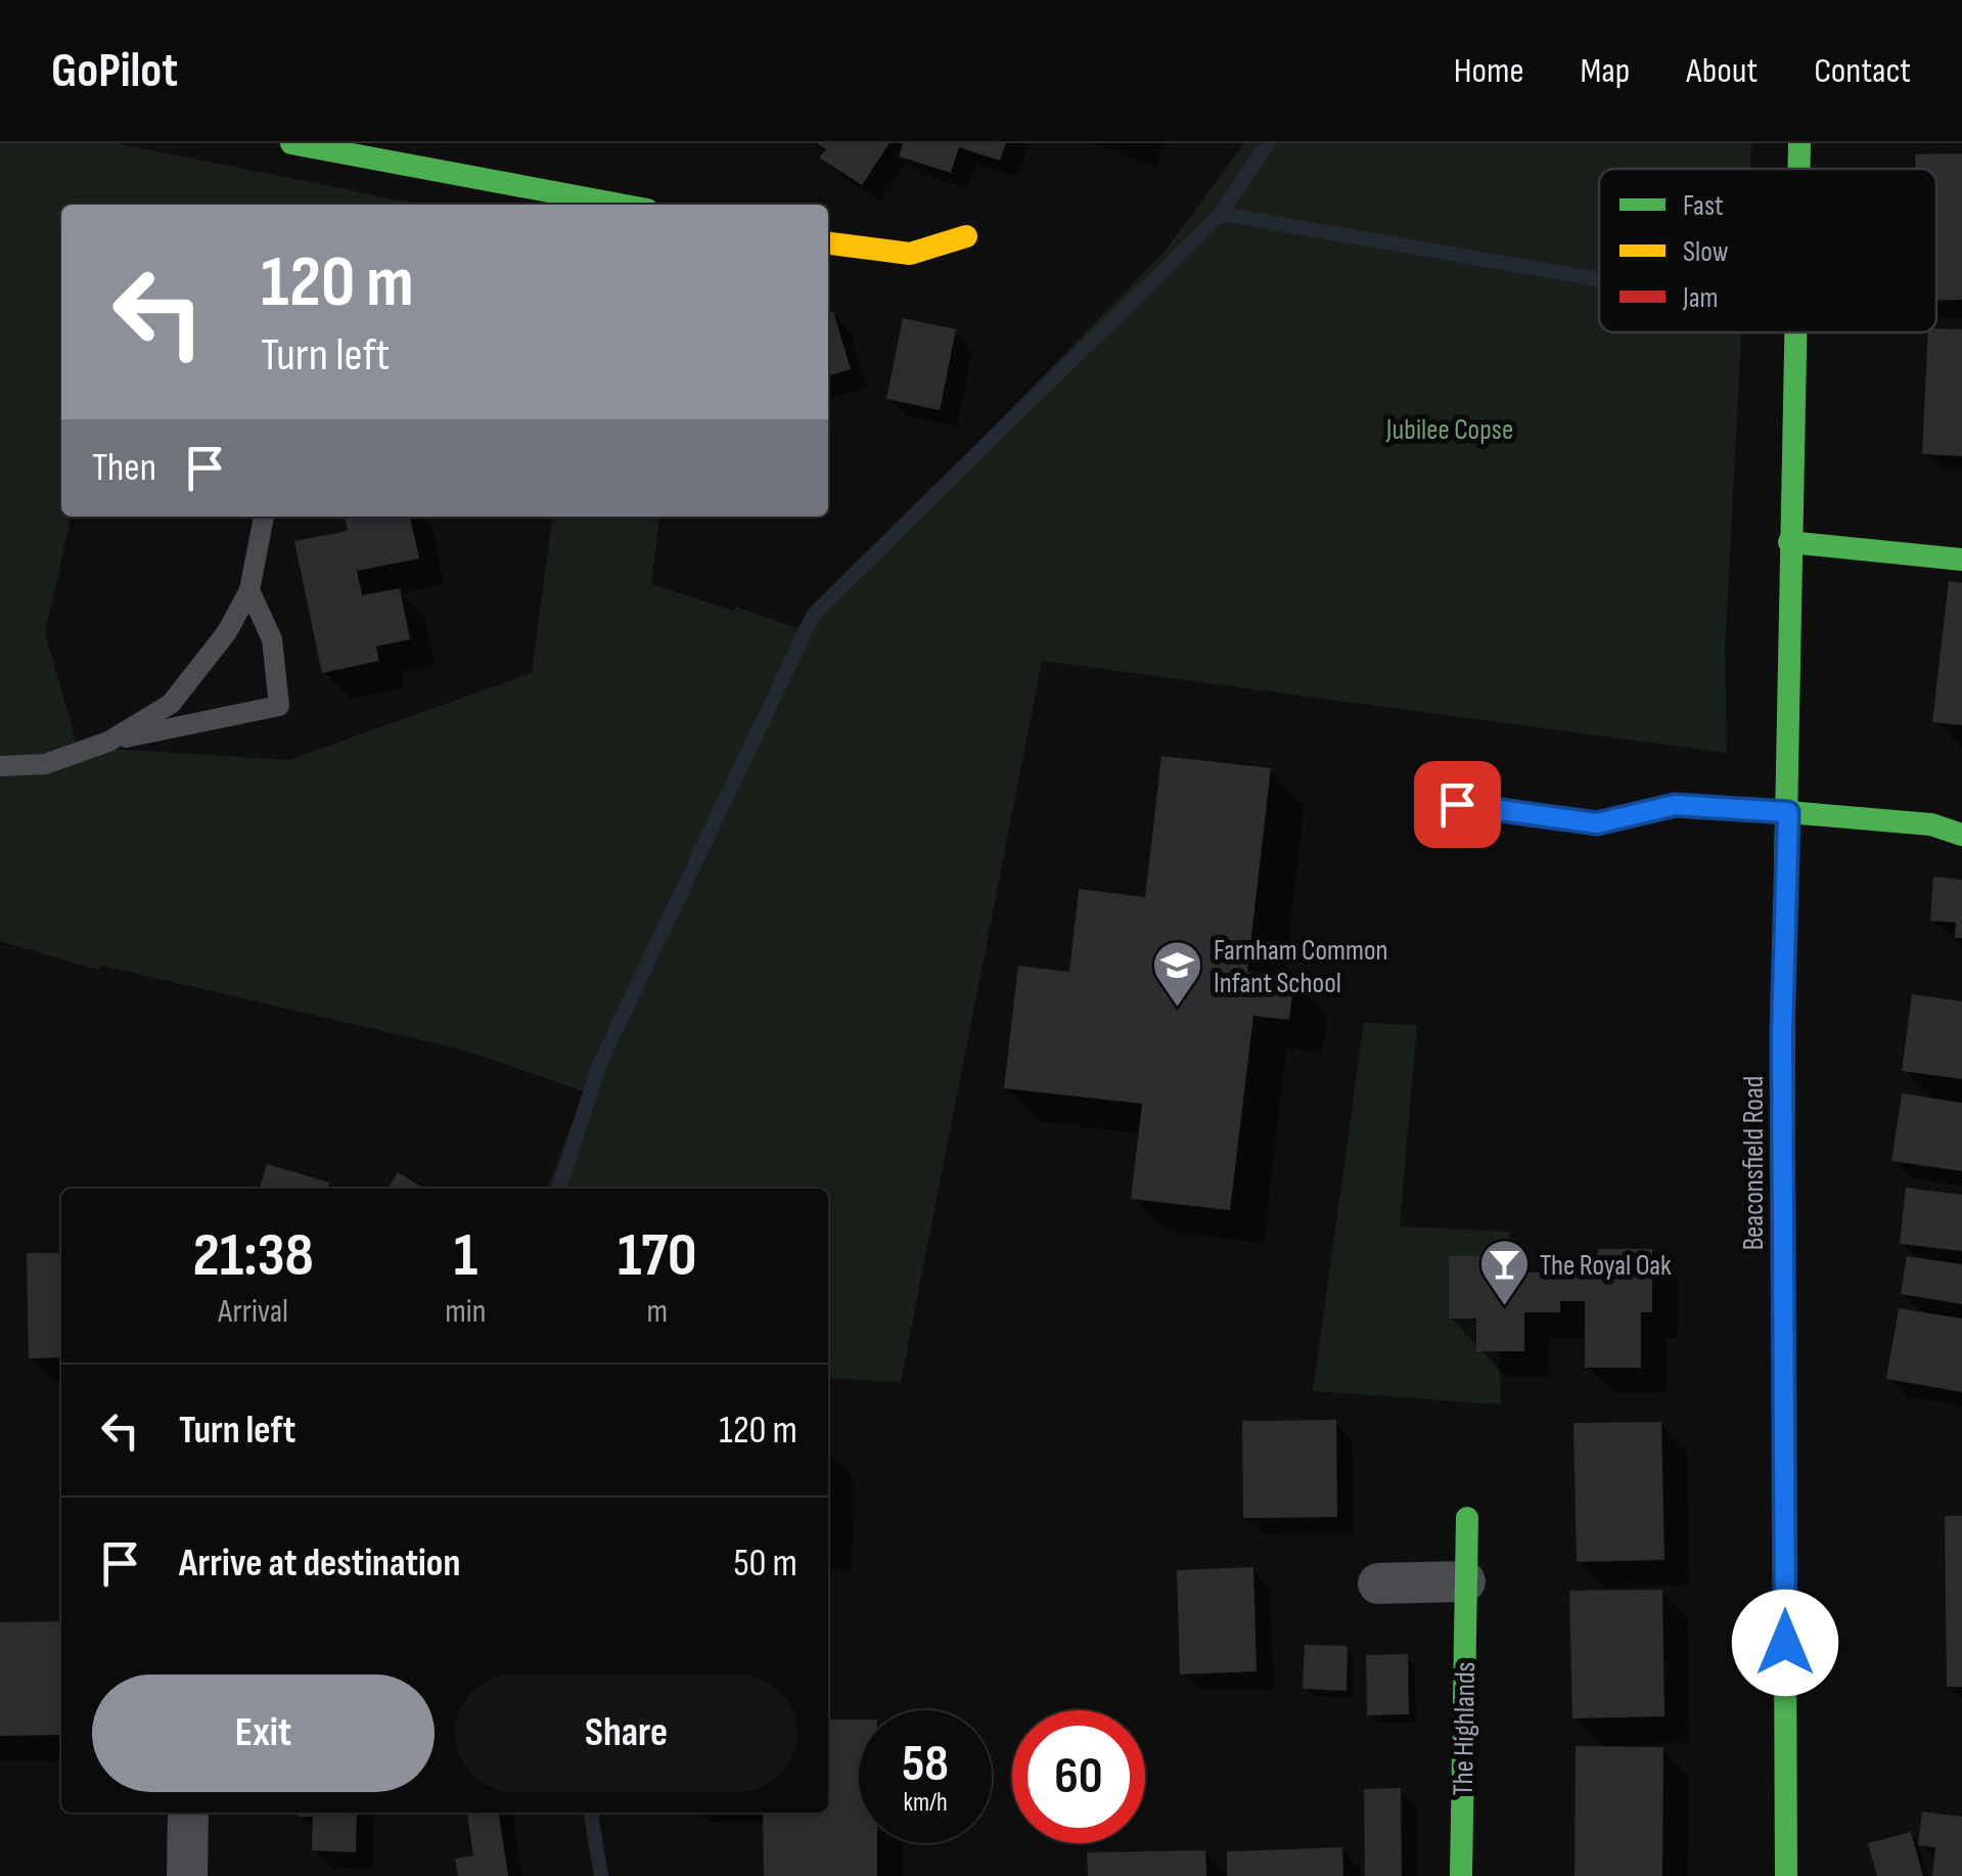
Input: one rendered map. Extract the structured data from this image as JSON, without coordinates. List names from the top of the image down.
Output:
{
  "streets": {
    "main road": ["Beaconsfield Road", "The Highlands"]
  },
  "parks": ["Jubilee Copse"],
  "places": {
    "school or university": ["Farnham Common Infant School"],
    "bar": ["The Royal Oak"]
  },
  "legend": ["Fast", "Slow", "Jam"],
  "page": {
    "header": "GoPilot",
    "nav": [
      "Home",
      "Map",
      "About",
      "Contact"
    ],
    "turn": ["120 m", "Turn left"],
    "then": "Then",
    "eta": [
      "21:38",
      "Arrival",
      "1",
      "min",
      "170",
      "m"
    ],
    "list": [
      {
        "name": "Turn left",
        "value": "120 m"
      },
      {
        "name": "Arrive at destination",
        "value": "50 m"
      }
    ],
    "buttons": ["Exit", "Share"],
    "speed": "58 km/h",
    "limit": "60"
  }
}
